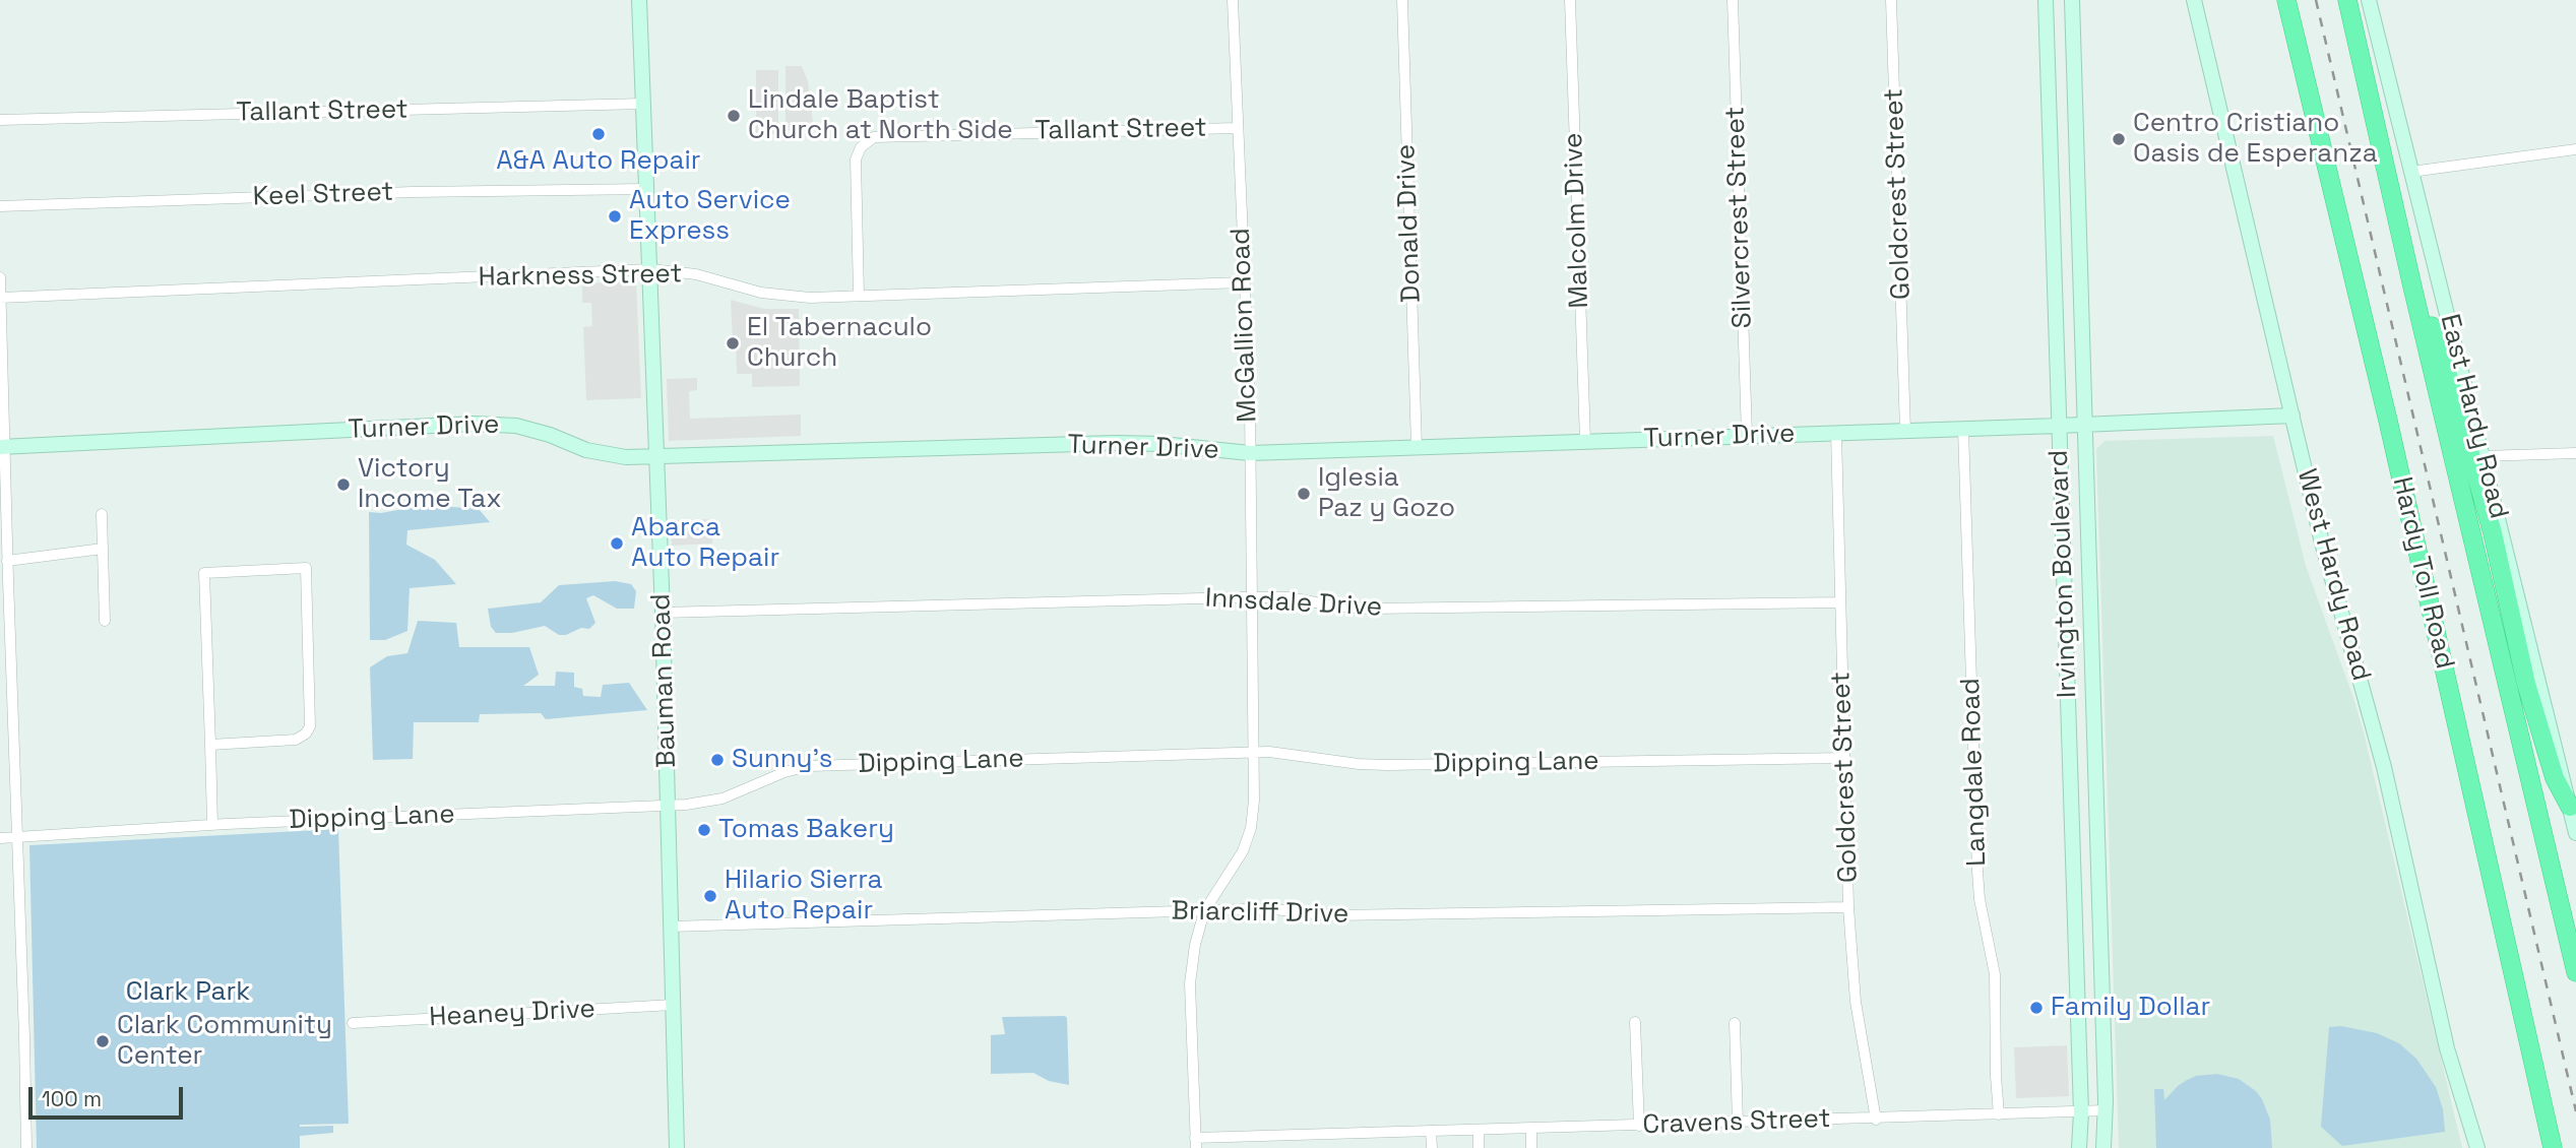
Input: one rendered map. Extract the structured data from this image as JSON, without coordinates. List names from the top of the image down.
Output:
{
  "streets": {
    "highway": ["Hardy Toll Road"],
    "main road": [
      "East Hardy Road",
      "Turner Drive",
      "Irvington Boulevard",
      "West Hardy Road",
      "Bauman Road"
    ],
    "street": [
      "Tallant Street",
      "Goldcrest Street",
      "Keel Street",
      "Silvercrest Street",
      "Malcolm Drive",
      "Donald Drive",
      "Harkness Street",
      "McGallion Road",
      "Innsdale Drive",
      "Dipping Lane",
      "Langdale Road",
      "Briarcliff Drive",
      "Heaney Drive",
      "Cravens Street"
    ]
  },
  "crossings": [
    ["Tallant Street", "Harkness Street"],
    ["Tallant Street", "McGallion Road"],
    ["Tallant Street", "Bauman Road"],
    ["Goldcrest Street", "Turner Drive"],
    ["Goldcrest Street", "Innsdale Drive"],
    ["Goldcrest Street", "Dipping Lane"],
    ["Goldcrest Street", "Briarcliff Drive"],
    ["Goldcrest Street", "Cravens Street"],
    ["Keel Street", "Bauman Road"],
    ["Silvercrest Street", "Turner Drive"],
    ["Malcolm Drive", "Turner Drive"],
    ["Donald Drive", "Turner Drive"],
    ["Harkness Street", "McGallion Road"],
    ["Harkness Street", "Bauman Road"],
    ["McGallion Road", "Turner Drive"],
    ["McGallion Road", "Innsdale Drive"],
    ["McGallion Road", "Dipping Lane"],
    ["McGallion Road", "Briarcliff Drive"],
    ["McGallion Road", "Cravens Street"],
    ["Turner Drive", "Irvington Boulevard"],
    ["Turner Drive", "West Hardy Road"],
    ["Turner Drive", "Bauman Road"],
    ["Turner Drive", "Langdale Road"],
    ["Irvington Boulevard", "Cravens Street"],
    ["Innsdale Drive", "Bauman Road"],
    ["Bauman Road", "Dipping Lane"],
    ["Bauman Road", "Briarcliff Drive"],
    ["Bauman Road", "Heaney Drive"],
    ["Langdale Road", "Cravens Street"]
  ],
  "parks": ["Clark Park"],
  "places": [
    "Lindale Baptist Church at North Side",
    "A&A Auto Repair",
    "Centro Cristiano Oasis de Esperanza",
    "Auto Service Express",
    "El Tabernaculo Church",
    "Victory Income Tax",
    "Iglesia Paz y Gozo",
    "Abarca Auto Repair",
    "Sunny's",
    "Tomas Bakery",
    "Hilario Sierra Auto Repair",
    "Family Dollar",
    "Clark Community Center"
  ],
  "scale_bar": "100 m"
}
